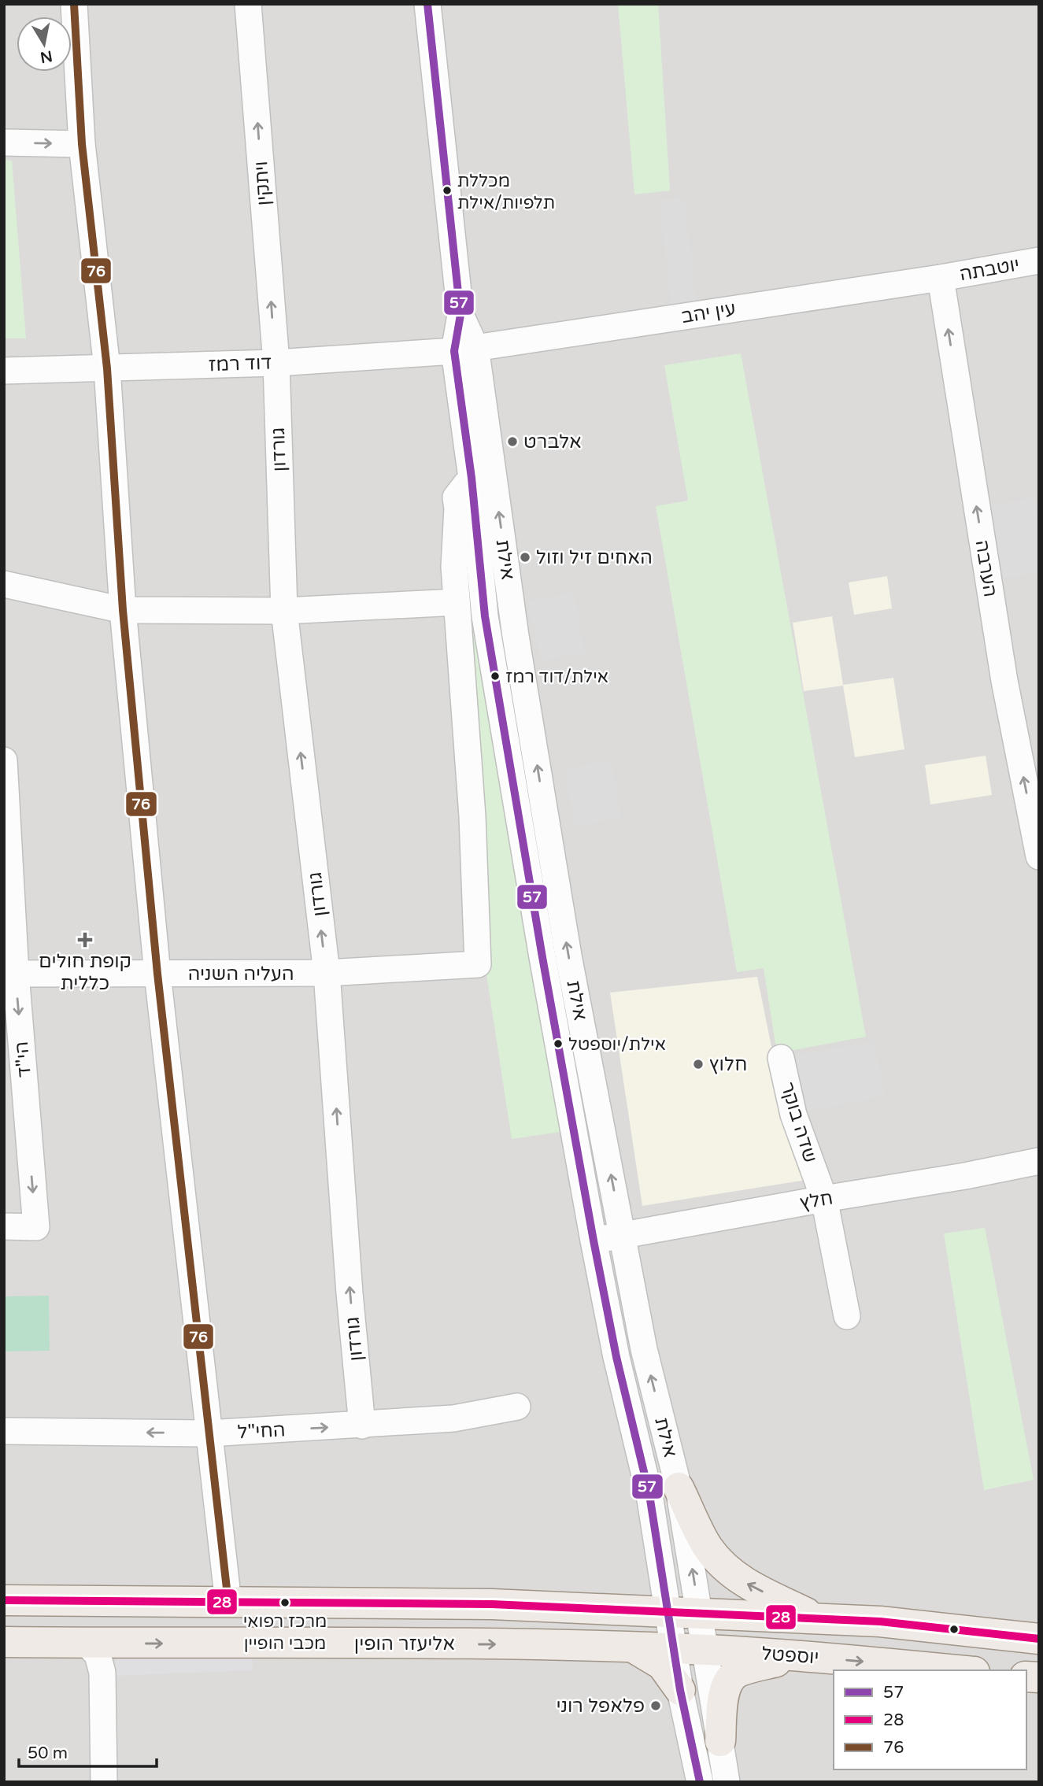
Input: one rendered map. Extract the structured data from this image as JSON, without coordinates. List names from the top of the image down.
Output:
{
  "streets": {
    "main road": ["אליעזר הופין", "יוספטל"],
    "street": [
      "ויתקין",
      "יוטבתה",
      "עין יהב",
      "דוד רמז",
      "גורדון",
      "אילת",
      "הערבה",
      "העליה השניה",
      "הי\"ד",
      "שדה בוקר",
      "חלץ",
      "החי\"ל"
    ]
  },
  "crossings": [
    ["ויתקין", "דוד רמז"],
    ["ויתקין", "גורדון"],
    ["יוטבתה", "עין יהב"],
    ["יוטבתה", "הערבה"],
    ["עין יהב", "דוד רמז"],
    ["עין יהב", "אילת"],
    ["עין יהב", "הערבה"],
    ["דוד רמז", "גורדון"],
    ["דוד רמז", "אילת"],
    ["גורדון", "העליה השניה"],
    ["גורדון", "החי\"ל"],
    ["אילת", "חלץ"],
    ["אילת", "אליעזר הופין"],
    ["אילת", "יוספטל"],
    ["העליה השניה", "הי\"ד"],
    ["שדה בוקר", "חלץ"],
    ["אליעזר הופין", "יוספטל"]
  ],
  "one_way": ["הערבה"],
  "places": {
    "other": [
      "מכללת תלפיות/אילת",
      "אלברט",
      "האחים זיל וזול",
      "אילת/דוד רמז",
      "אילת/יוספטל",
      "חלוץ",
      "מרכז רפואי מכבי הופיין",
      "פלאפל רוני"
    ],
    "health": ["קופת חולים כללית"]
  },
  "lines": ["transit line 57", "transit line 76", "transit line 28"],
  "legend": ["57", "28", "76"],
  "scale_bar": "50 m",
  "north": "bottom"
}
